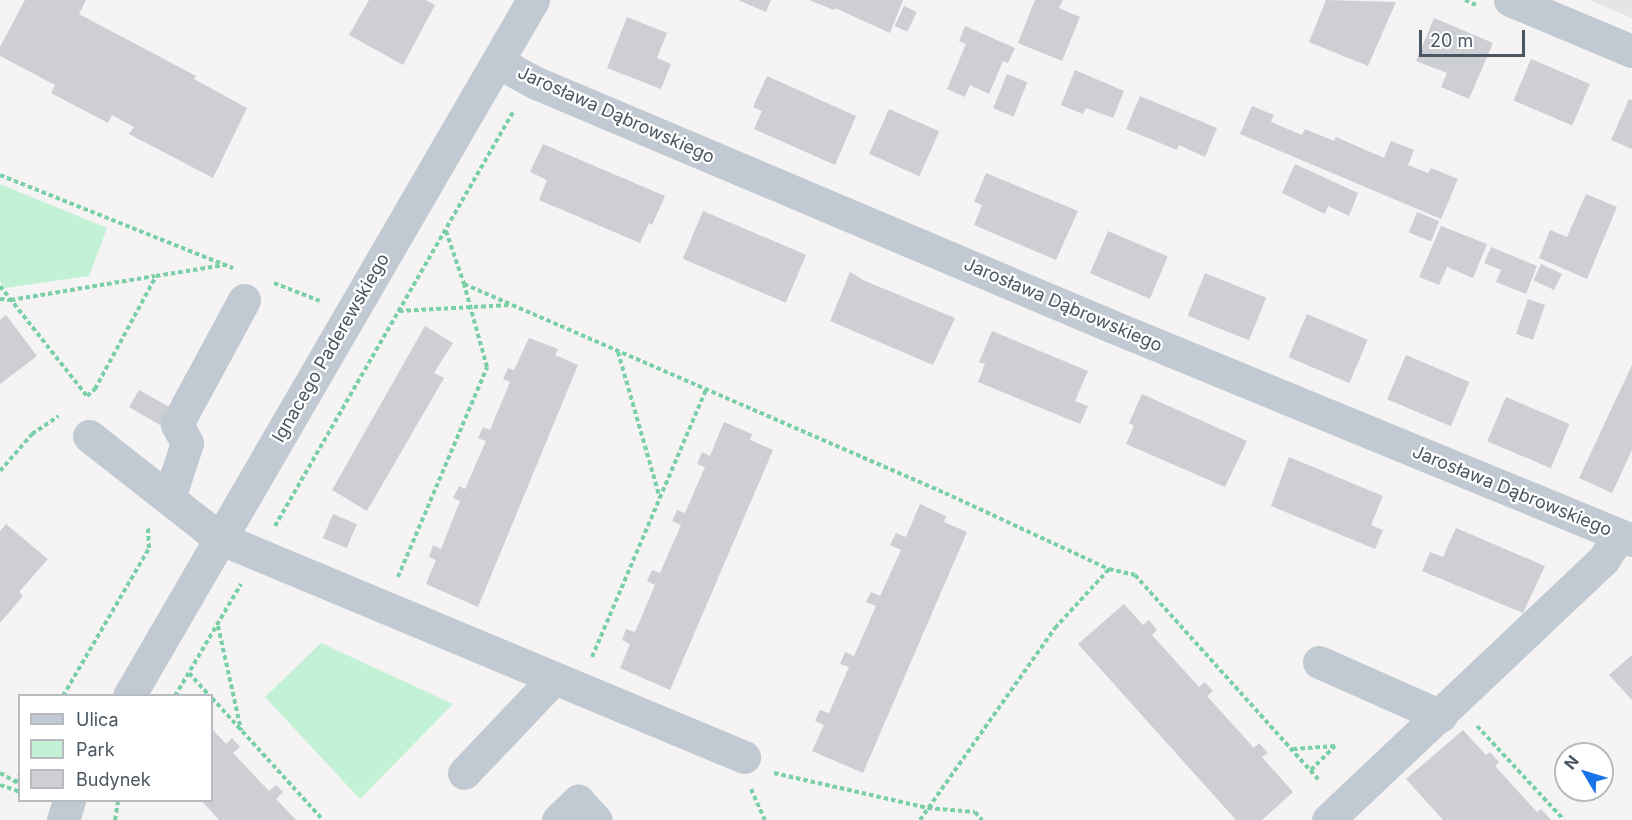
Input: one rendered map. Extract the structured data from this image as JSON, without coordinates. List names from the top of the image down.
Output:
{
  "streets": {
    "street": ["Jarosława Dąbrowskiego", "Ignacego Paderewskiego"]
  },
  "crossings": [
    ["Jarosława Dąbrowskiego", "Ignacego Paderewskiego"]
  ],
  "legend": ["Ulica", "Park", "Budynek"],
  "scale_bar": "20 m",
  "north": "top left"
}
